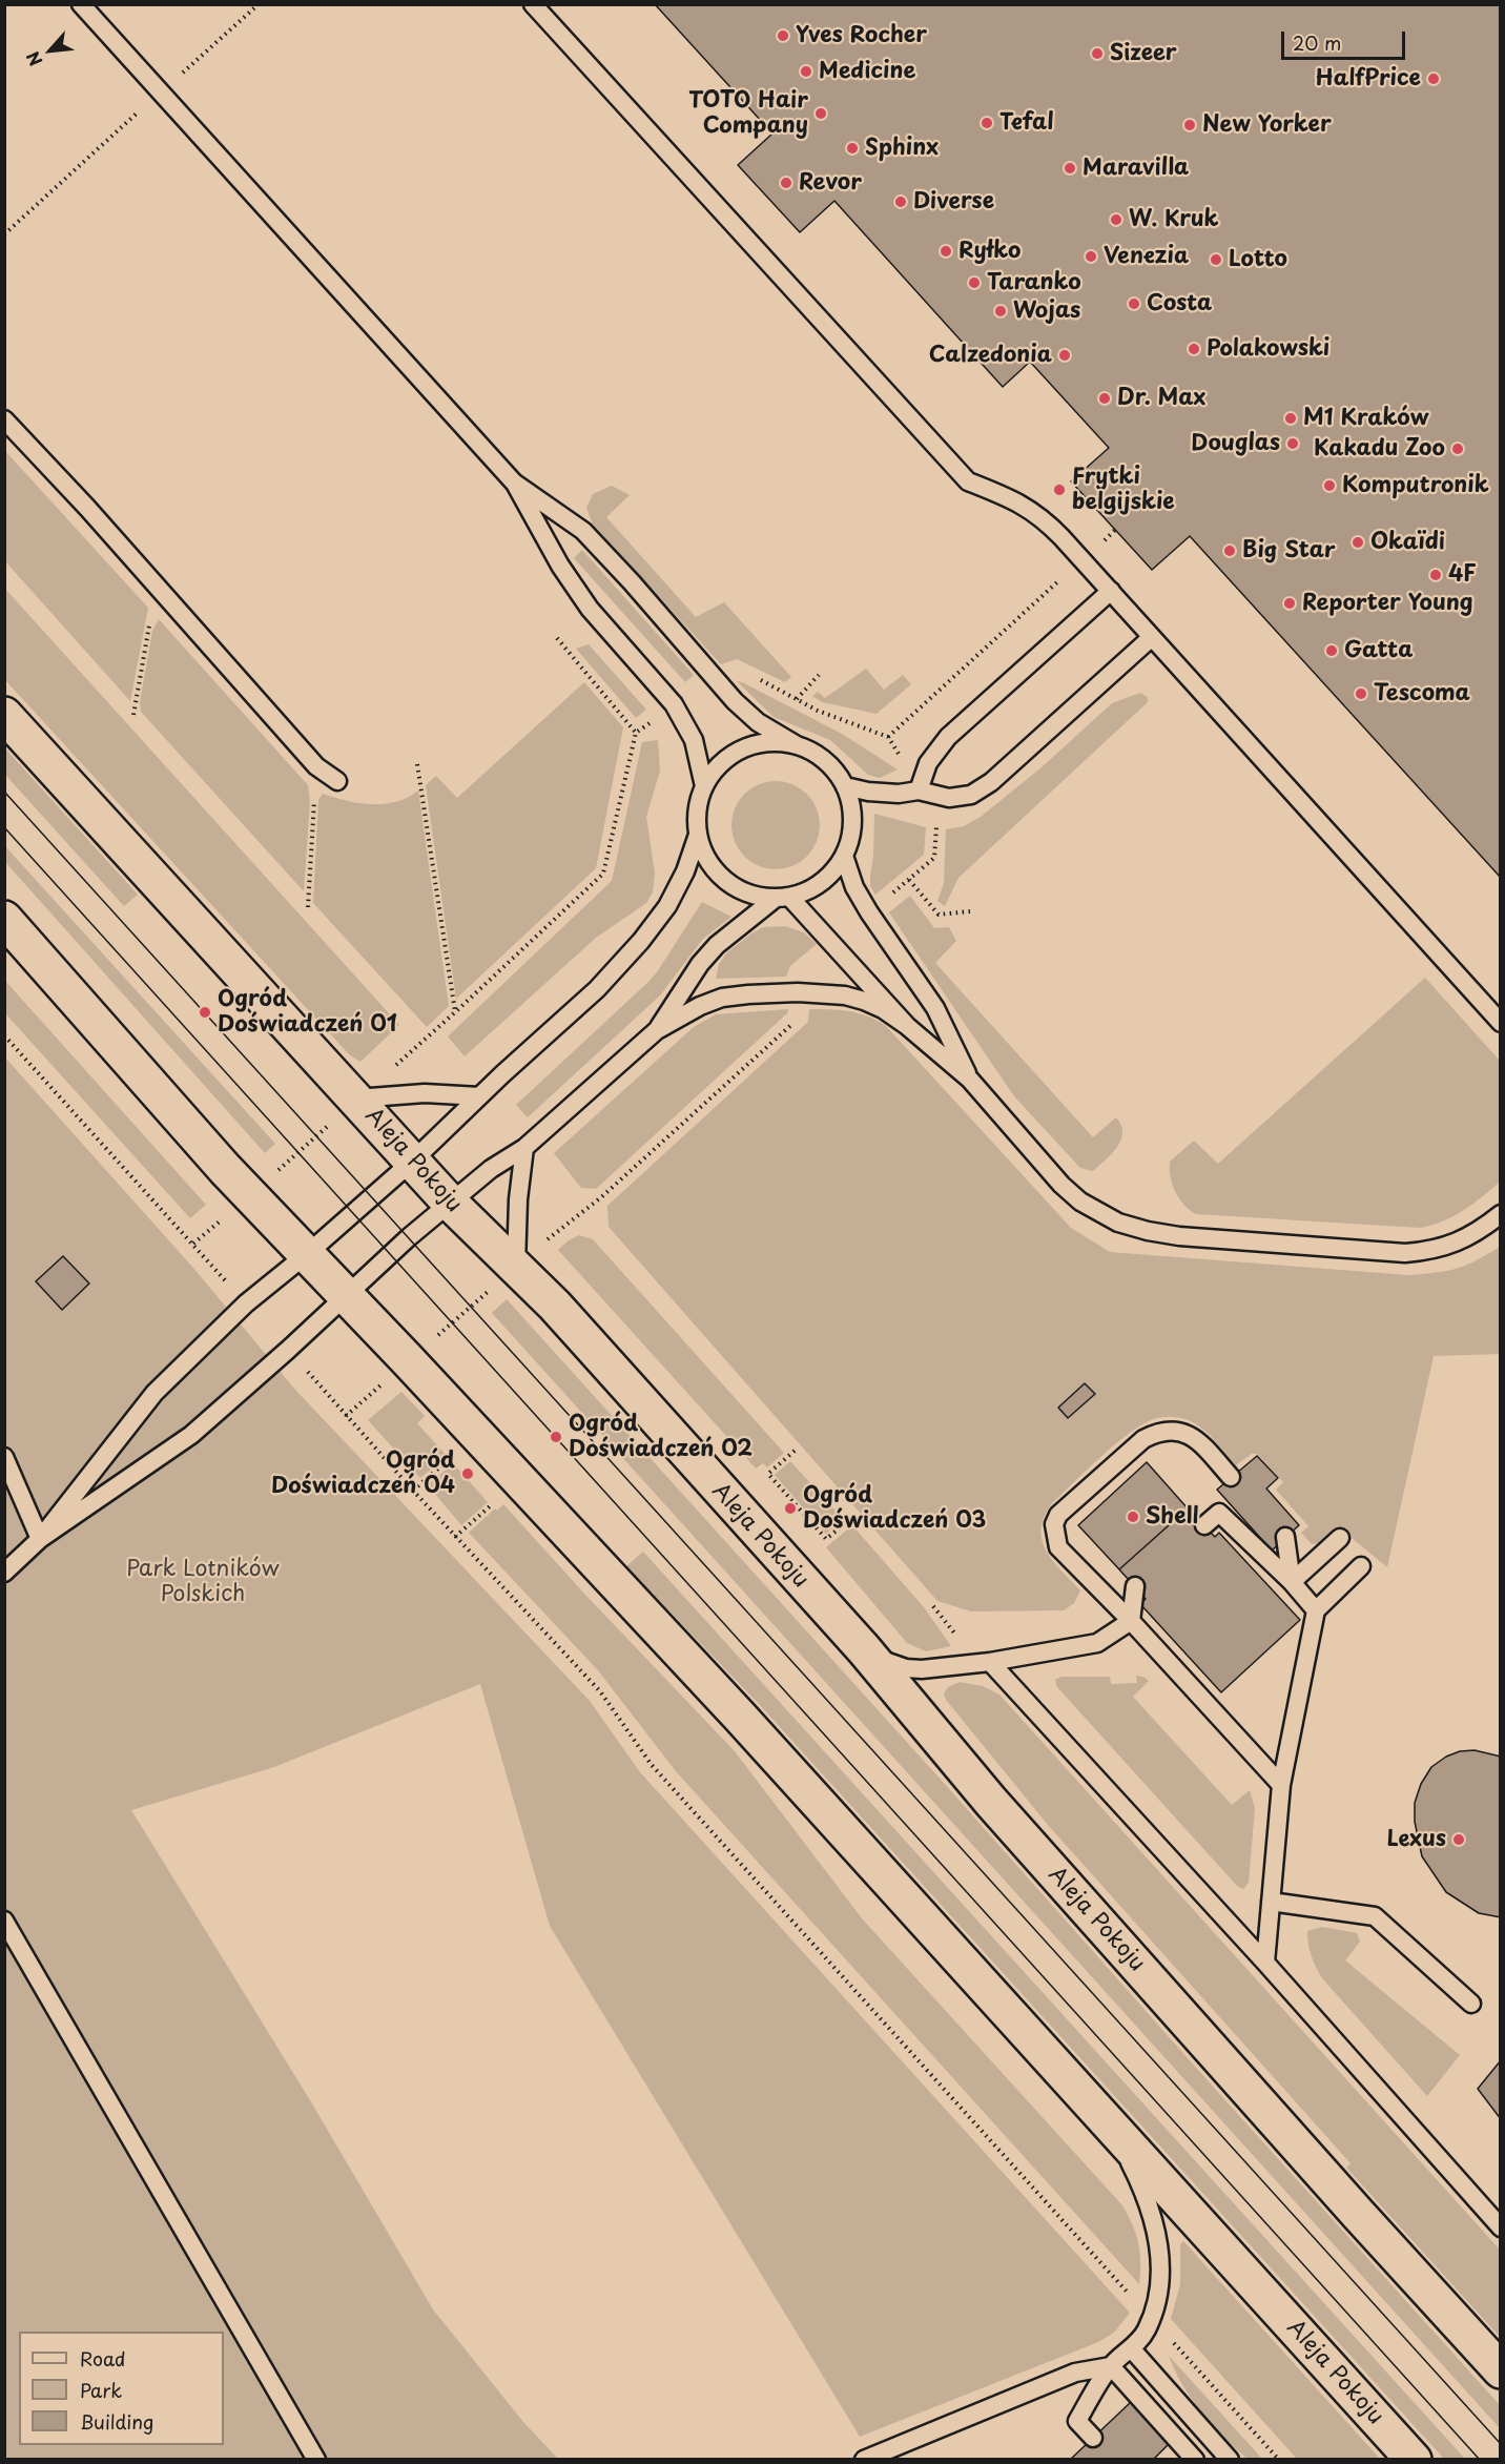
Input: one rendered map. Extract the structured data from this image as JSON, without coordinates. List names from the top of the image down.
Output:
{
  "streets": {
    "main road": ["Aleja Pokoju"]
  },
  "parks": ["Park Lotników Polskich"],
  "places": [
    "Yves Rocher",
    "Sizeer",
    "Medicine",
    "HalfPrice",
    "TOTO Hair Company",
    "Tefal",
    "New Yorker",
    "Sphinx",
    "Maravilla",
    "Revor",
    "Diverse",
    "W. Kruk",
    "Ryłko",
    "Venezia",
    "Lotto",
    "Taranko",
    "Costa",
    "Wojas",
    "Polakowski",
    "Calzedonia",
    "Dr. Max",
    "M1 Kraków",
    "Douglas",
    "Kakadu Zoo",
    "Komputronik",
    "Frytki belgijskie",
    "Okaïdi",
    "Big Star",
    "4F",
    "Reporter Young",
    "Gatta",
    "Tescoma",
    "Ogród Doświadczeń 01",
    "Ogród Doświadczeń 02",
    "Ogród Doświadczeń 04",
    "Ogród Doświadczeń 03",
    "Shell",
    "Lexus"
  ],
  "legend": ["Road", "Park", "Building"],
  "scale_bar": "20 m",
  "north": "bottom left"
}
